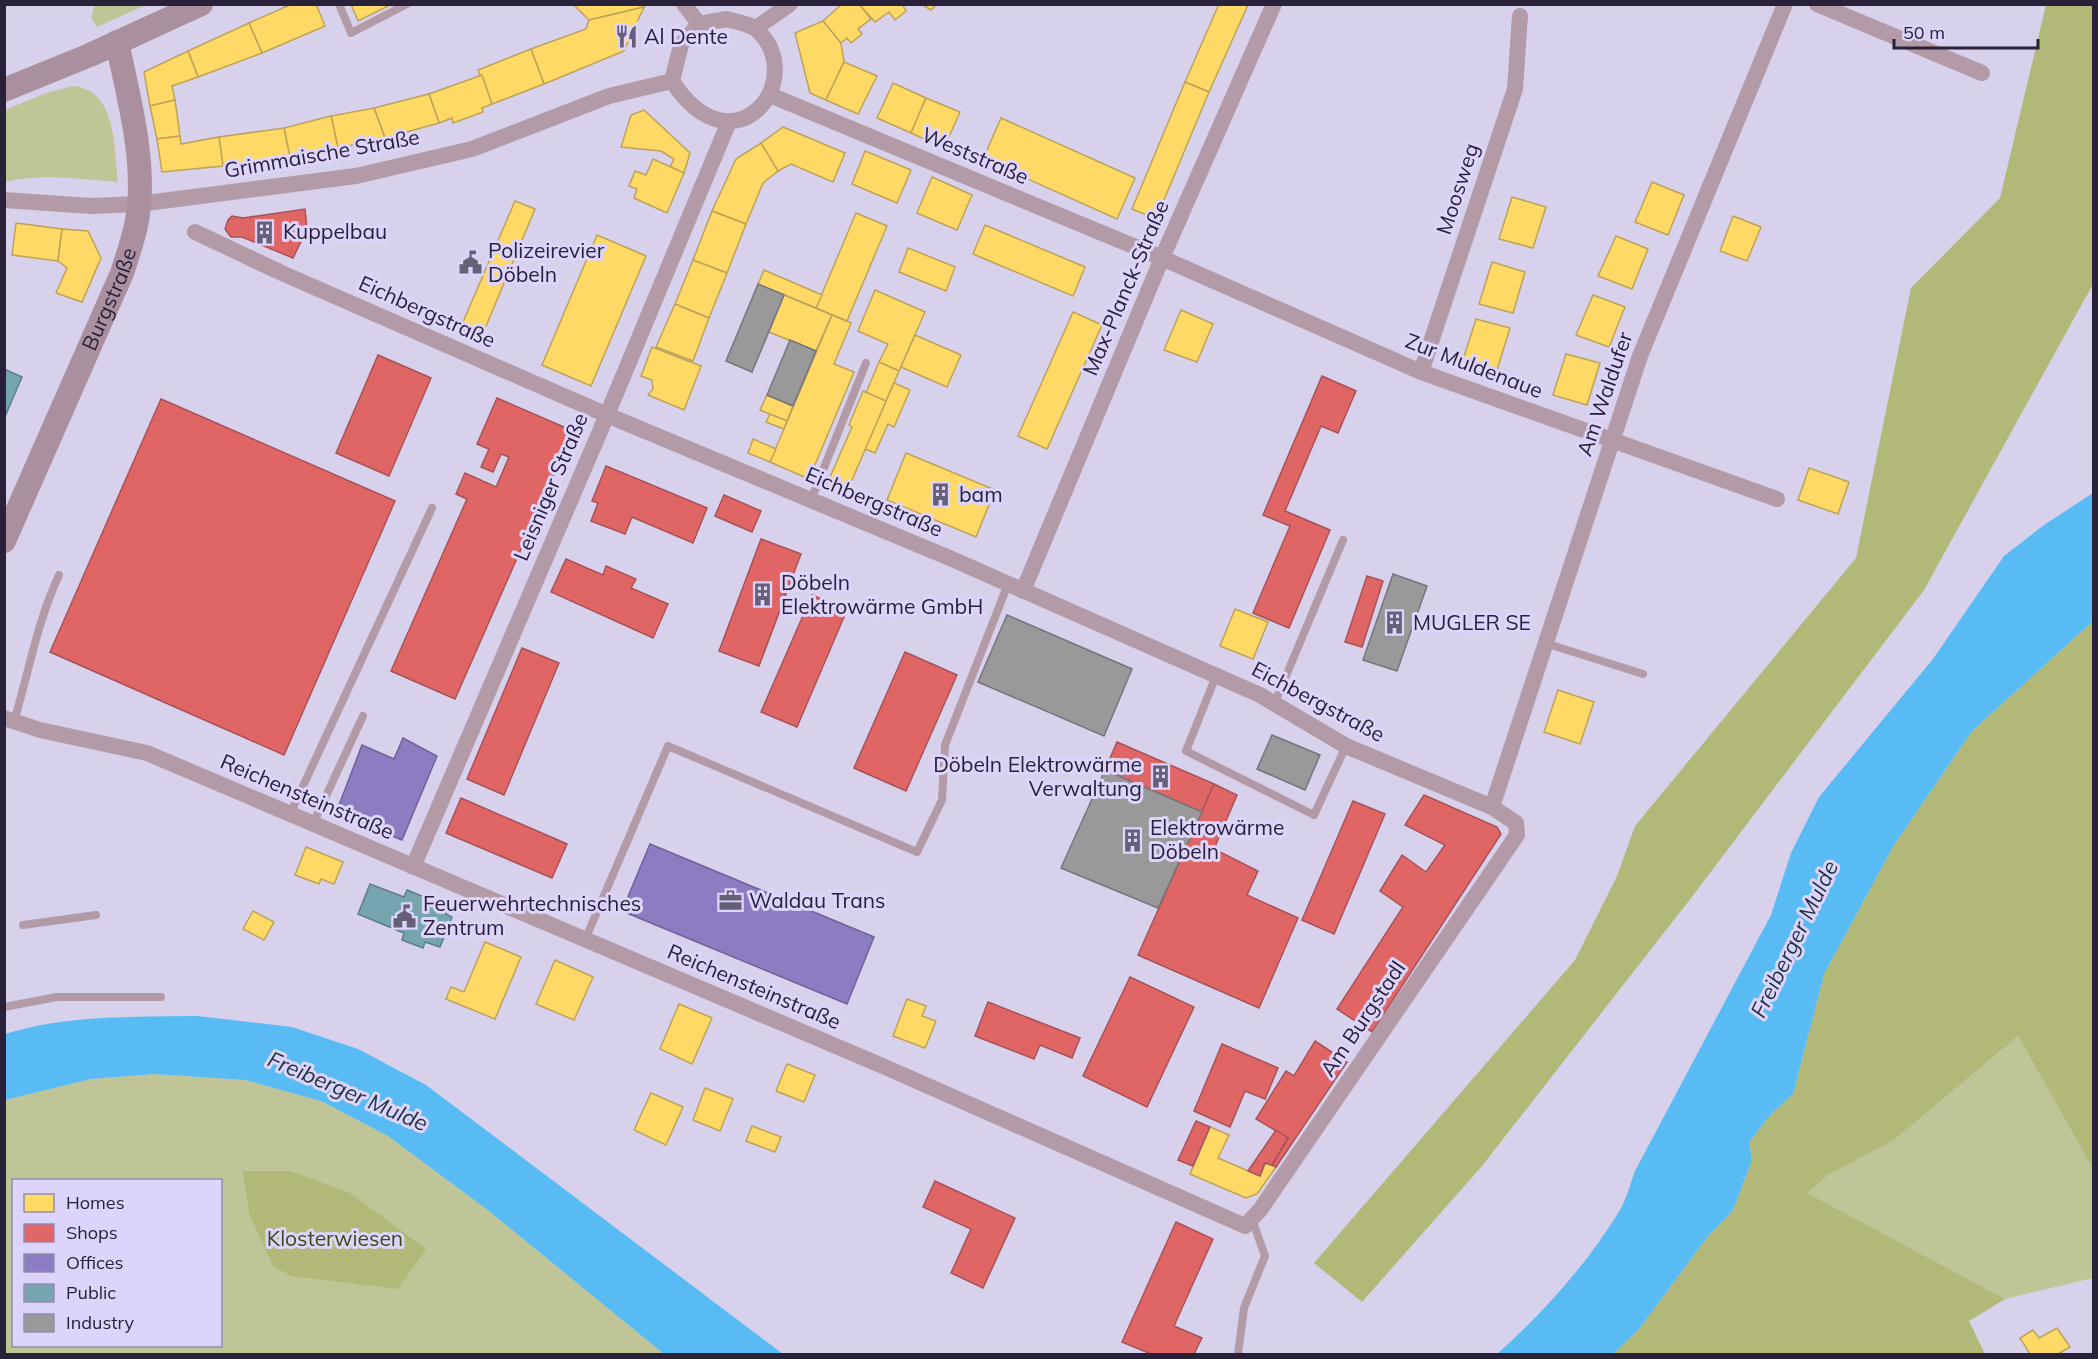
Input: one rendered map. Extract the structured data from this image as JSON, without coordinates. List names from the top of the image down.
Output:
{
  "streets": {
    "main road": ["Burgstraße"],
    "street": [
      "Grimmaische Straße",
      "Weststraße",
      "Moosweg",
      "Max-Planck-Straße",
      "Eichbergstraße",
      "Zur Muldenaue",
      "Am Waldufer",
      "Leisniger Straße",
      "Reichensteinstraße",
      "Am Burgstadl"
    ]
  },
  "crossings": [
    ["Grimmaische Straße", "Weststraße"],
    ["Grimmaische Straße", "Burgstraße"],
    ["Grimmaische Straße", "Leisniger Straße"],
    ["Weststraße", "Max-Planck-Straße"],
    ["Weststraße", "Zur Muldenaue"],
    ["Weststraße", "Leisniger Straße"],
    ["Moosweg", "Zur Muldenaue"],
    ["Max-Planck-Straße", "Eichbergstraße"],
    ["Max-Planck-Straße", "Zur Muldenaue"],
    ["Eichbergstraße", "Am Waldufer"],
    ["Eichbergstraße", "Leisniger Straße"],
    ["Eichbergstraße", "Am Burgstadl"],
    ["Zur Muldenaue", "Am Waldufer"],
    ["Leisniger Straße", "Reichensteinstraße"],
    ["Reichensteinstraße", "Am Burgstadl"]
  ],
  "water": ["Freiberger Mulde"],
  "parks": ["Klosterwiesen"],
  "places": {
    "restaurant": ["Al Dente"],
    "building": [
      "Kuppelbau",
      "bam",
      "Döbeln Elektrowärme GmbH",
      "MUGLER SE",
      "Döbeln Elektrowärme Verwaltung",
      "Elektrowärme Döbeln"
    ],
    "public building": ["Polizeirevier Döbeln", "Feuerwehrtechnisches Zentrum"],
    "office": ["Waldau Trans"]
  },
  "legend": [
    "Homes",
    "Shops",
    "Offices",
    "Public",
    "Industry"
  ],
  "scale_bar": "50 m"
}
